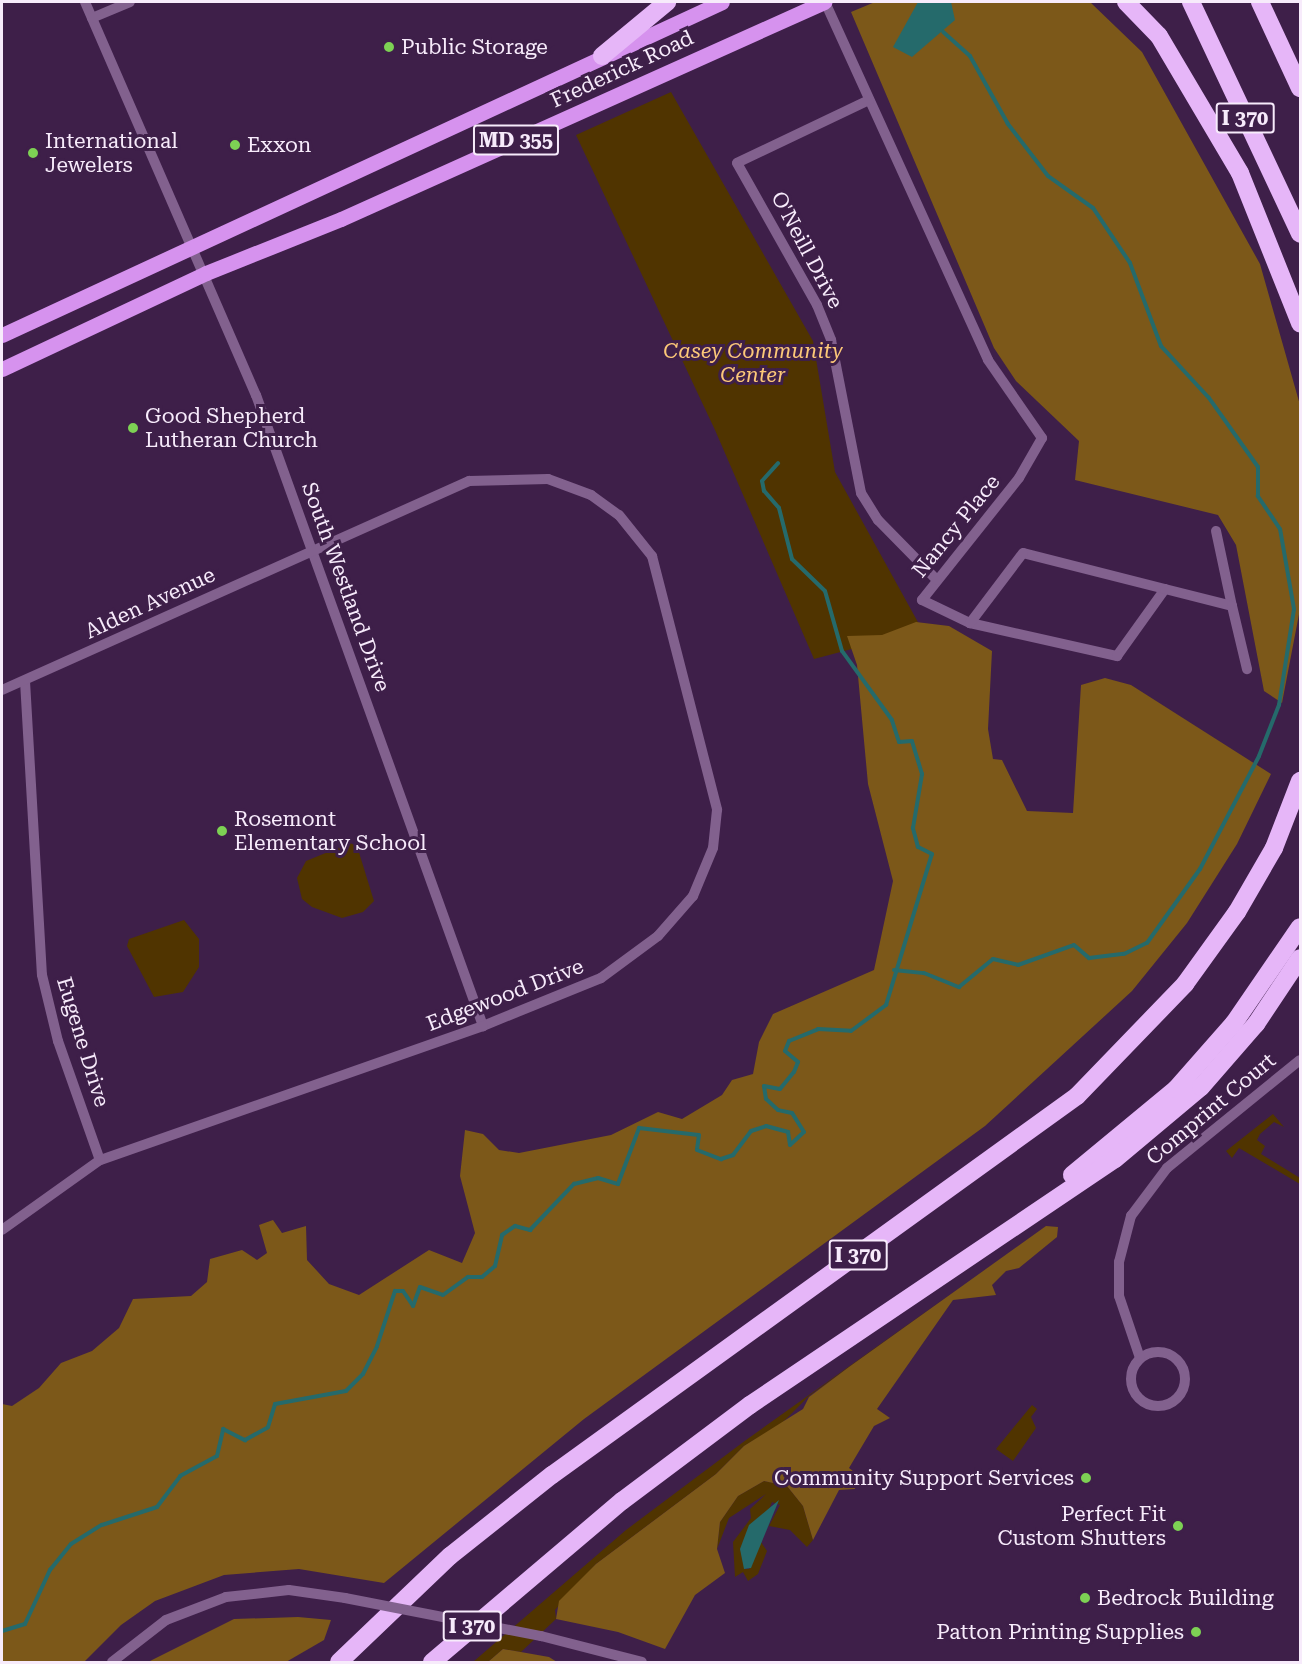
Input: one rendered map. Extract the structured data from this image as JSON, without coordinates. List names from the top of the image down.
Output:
{
  "streets": {
    "highway": ["I 370"],
    "main road": ["Frederick Road", "MD 355"],
    "street": [
      "O'Neill Drive",
      "Nancy Place",
      "South Westland Drive",
      "Alden Avenue",
      "Edgewood Drive",
      "Eugene Drive",
      "Comprint Court"
    ]
  },
  "crossings": [
    ["Frederick Road", "MD 355"],
    ["Frederick Road", "South Westland Drive"],
    ["MD 355", "South Westland Drive"],
    ["O'Neill Drive", "Nancy Place"],
    ["South Westland Drive", "Alden Avenue"],
    ["South Westland Drive", "Edgewood Drive"],
    ["Alden Avenue", "Edgewood Drive"],
    ["Alden Avenue", "Eugene Drive"],
    ["Edgewood Drive", "Eugene Drive"]
  ],
  "parks": ["Casey Community Center"],
  "places": [
    "Public Storage",
    "Exxon",
    "International Jewelers",
    "Good Shepherd Lutheran Church",
    "Rosemont Elementary School",
    "Community Support Services",
    "Perfect Fit Custom Shutters",
    "Bedrock Building",
    "Patton Printing Supplies"
  ]
}
